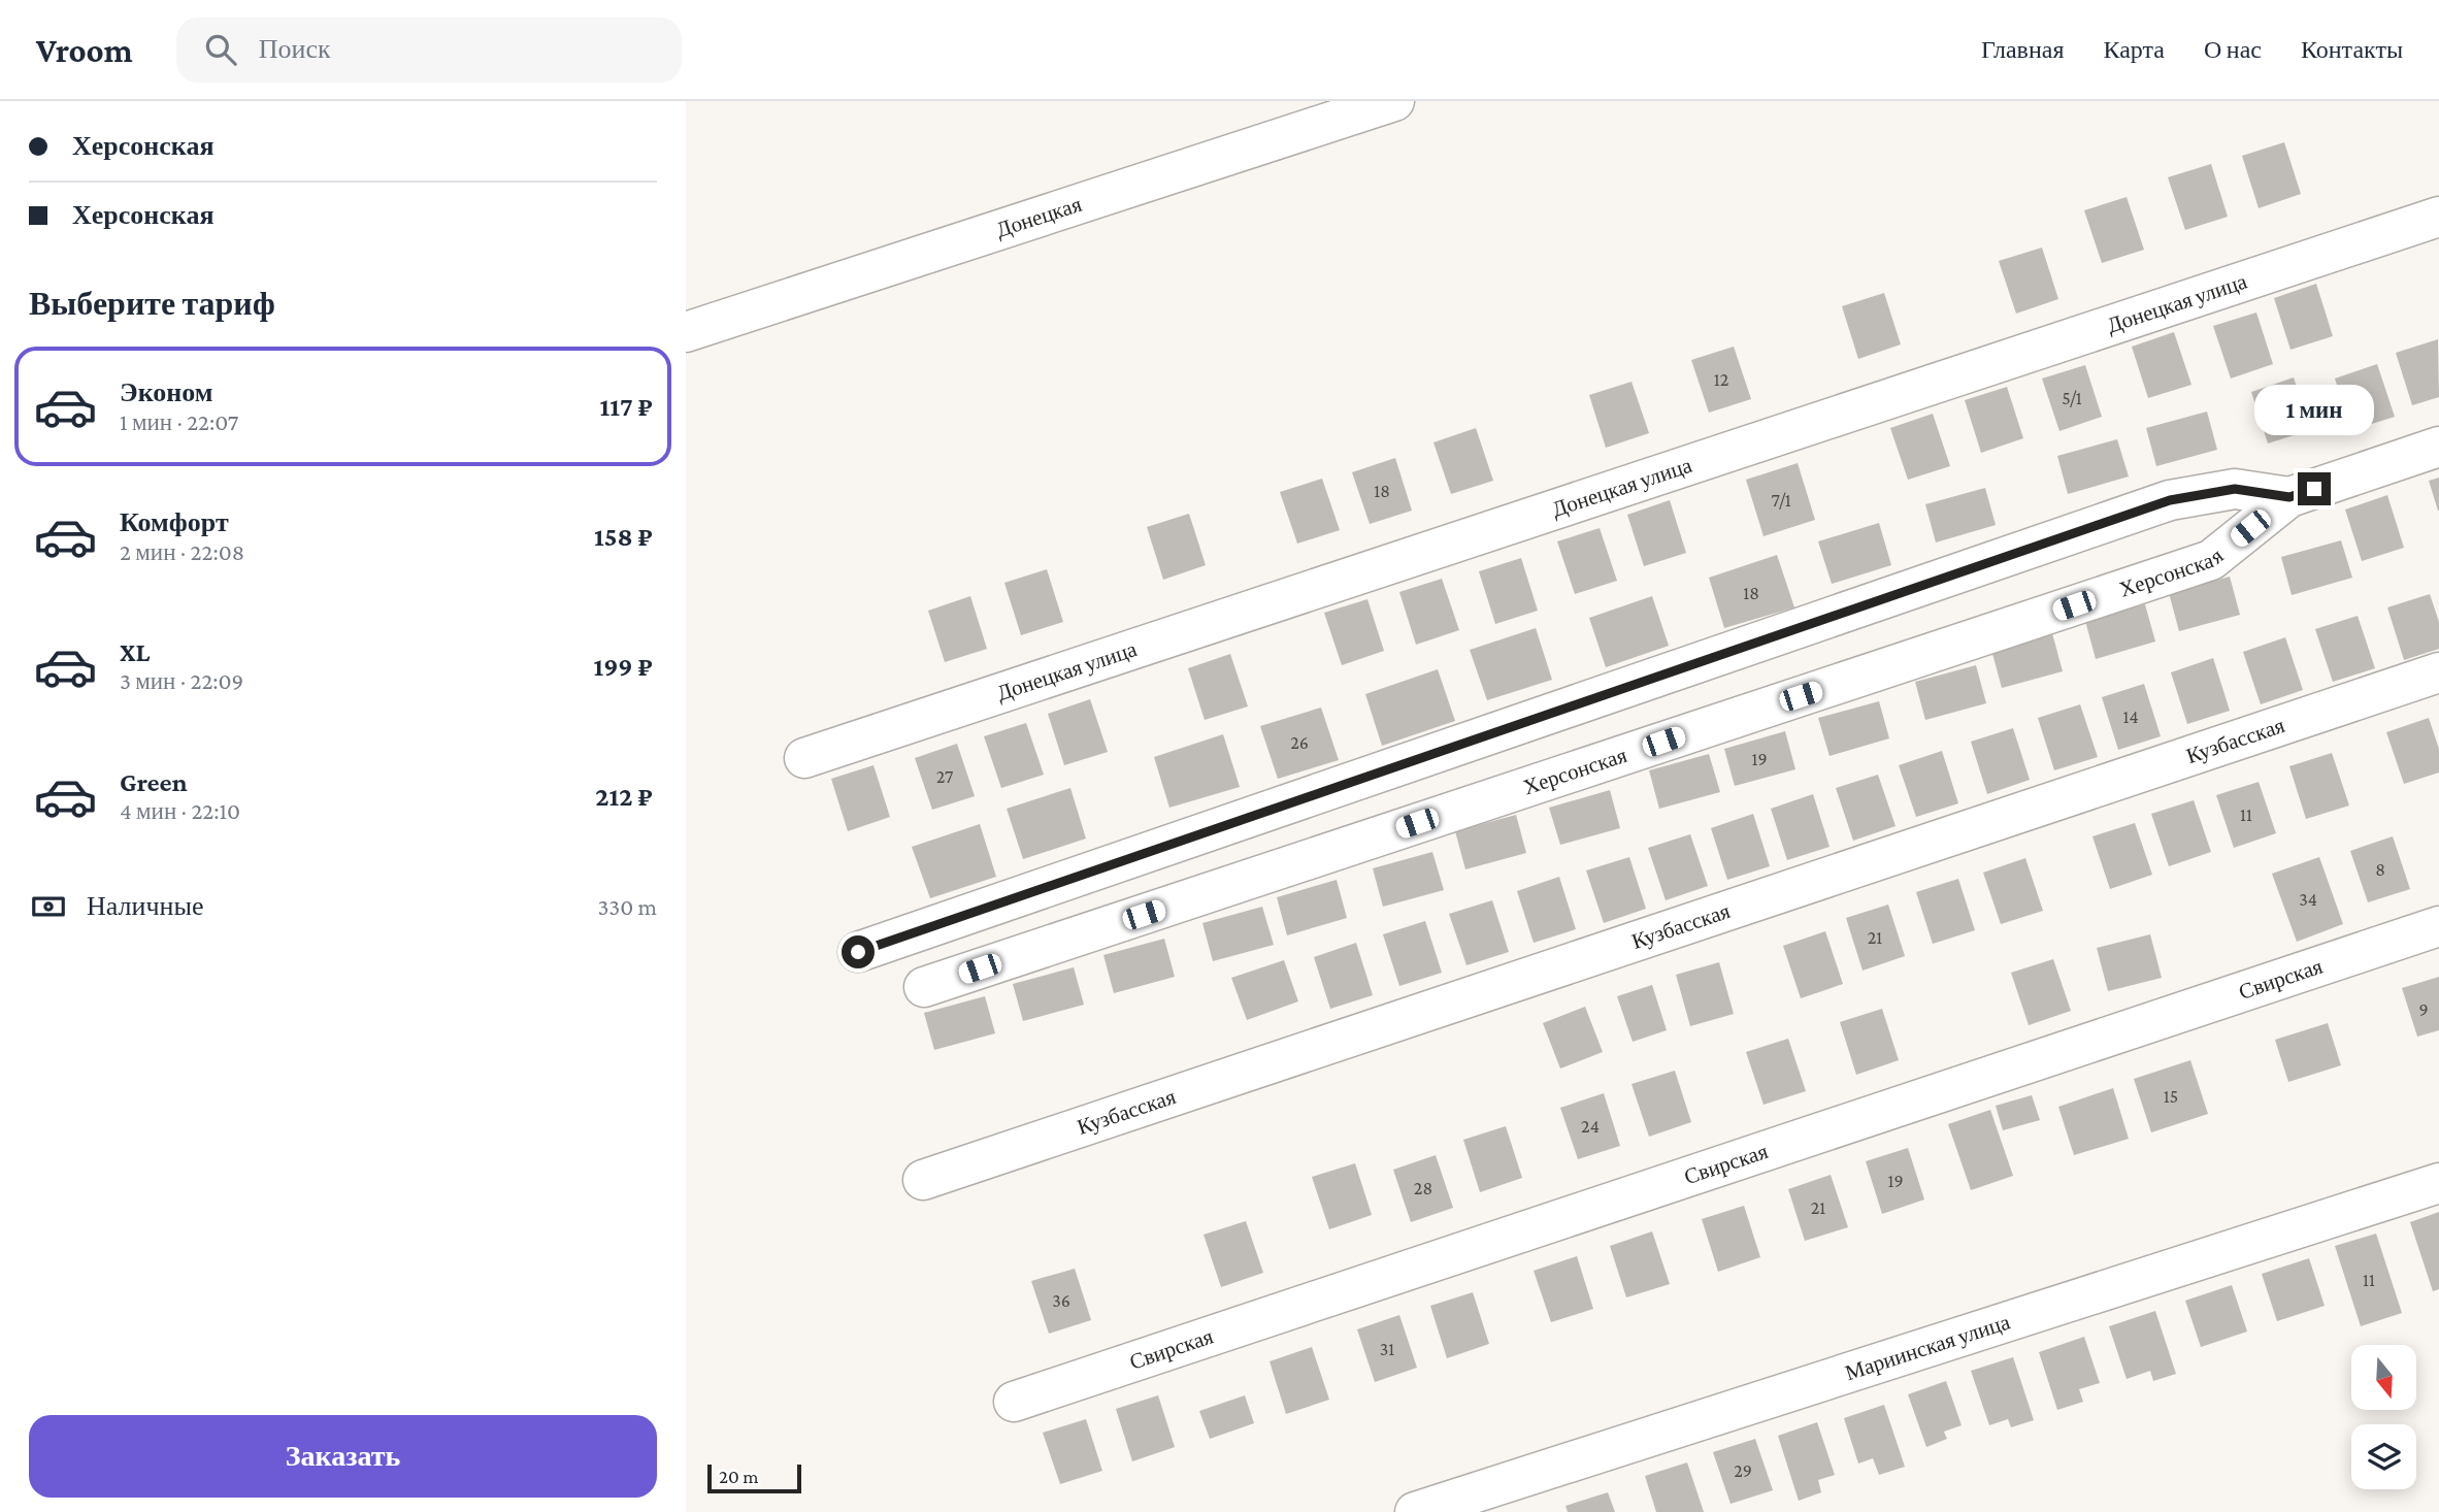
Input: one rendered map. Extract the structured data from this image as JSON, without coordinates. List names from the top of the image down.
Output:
{
  "streets": {
    "street": [
      "Донецкая",
      "Донецкая улица",
      "Херсонская",
      "Кузбасская",
      "Свирская",
      "Мариинская улица"
    ]
  },
  "house_numbers": [
    "12",
    "5/1",
    "18",
    "7/1",
    "18",
    "14",
    "26",
    "19",
    "27",
    "11",
    "8",
    "34",
    "21",
    "9",
    "15",
    "24",
    "19",
    "28",
    "21",
    "11",
    "36",
    "31",
    "29"
  ],
  "scale_bar": "20 m",
  "north": "bottom",
  "page": {
    "header": "Vroom",
    "search": "Поиск",
    "nav": [
      "Главная",
      "Карта",
      "О нас",
      "Контакты"
    ],
    "banner": ["Херсонская", "Херсонская"],
    "heading": "Выберите тариф",
    "list": [
      {
        "name": "Эконом",
        "note": "1 мин · 22:07",
        "value": "117 ₽"
      },
      {
        "name": "Комфорт",
        "note": "2 мин · 22:08",
        "value": "158 ₽"
      },
      {
        "name": "XL",
        "note": "3 мин · 22:09",
        "value": "199 ₽"
      },
      {
        "name": "Green",
        "note": "4 мин · 22:10",
        "value": "212 ₽"
      }
    ],
    "bubble": "1 мин",
    "pay": ["Наличные", "330 m"],
    "buttons": "Заказать",
    "scale": "20 m"
  }
}
